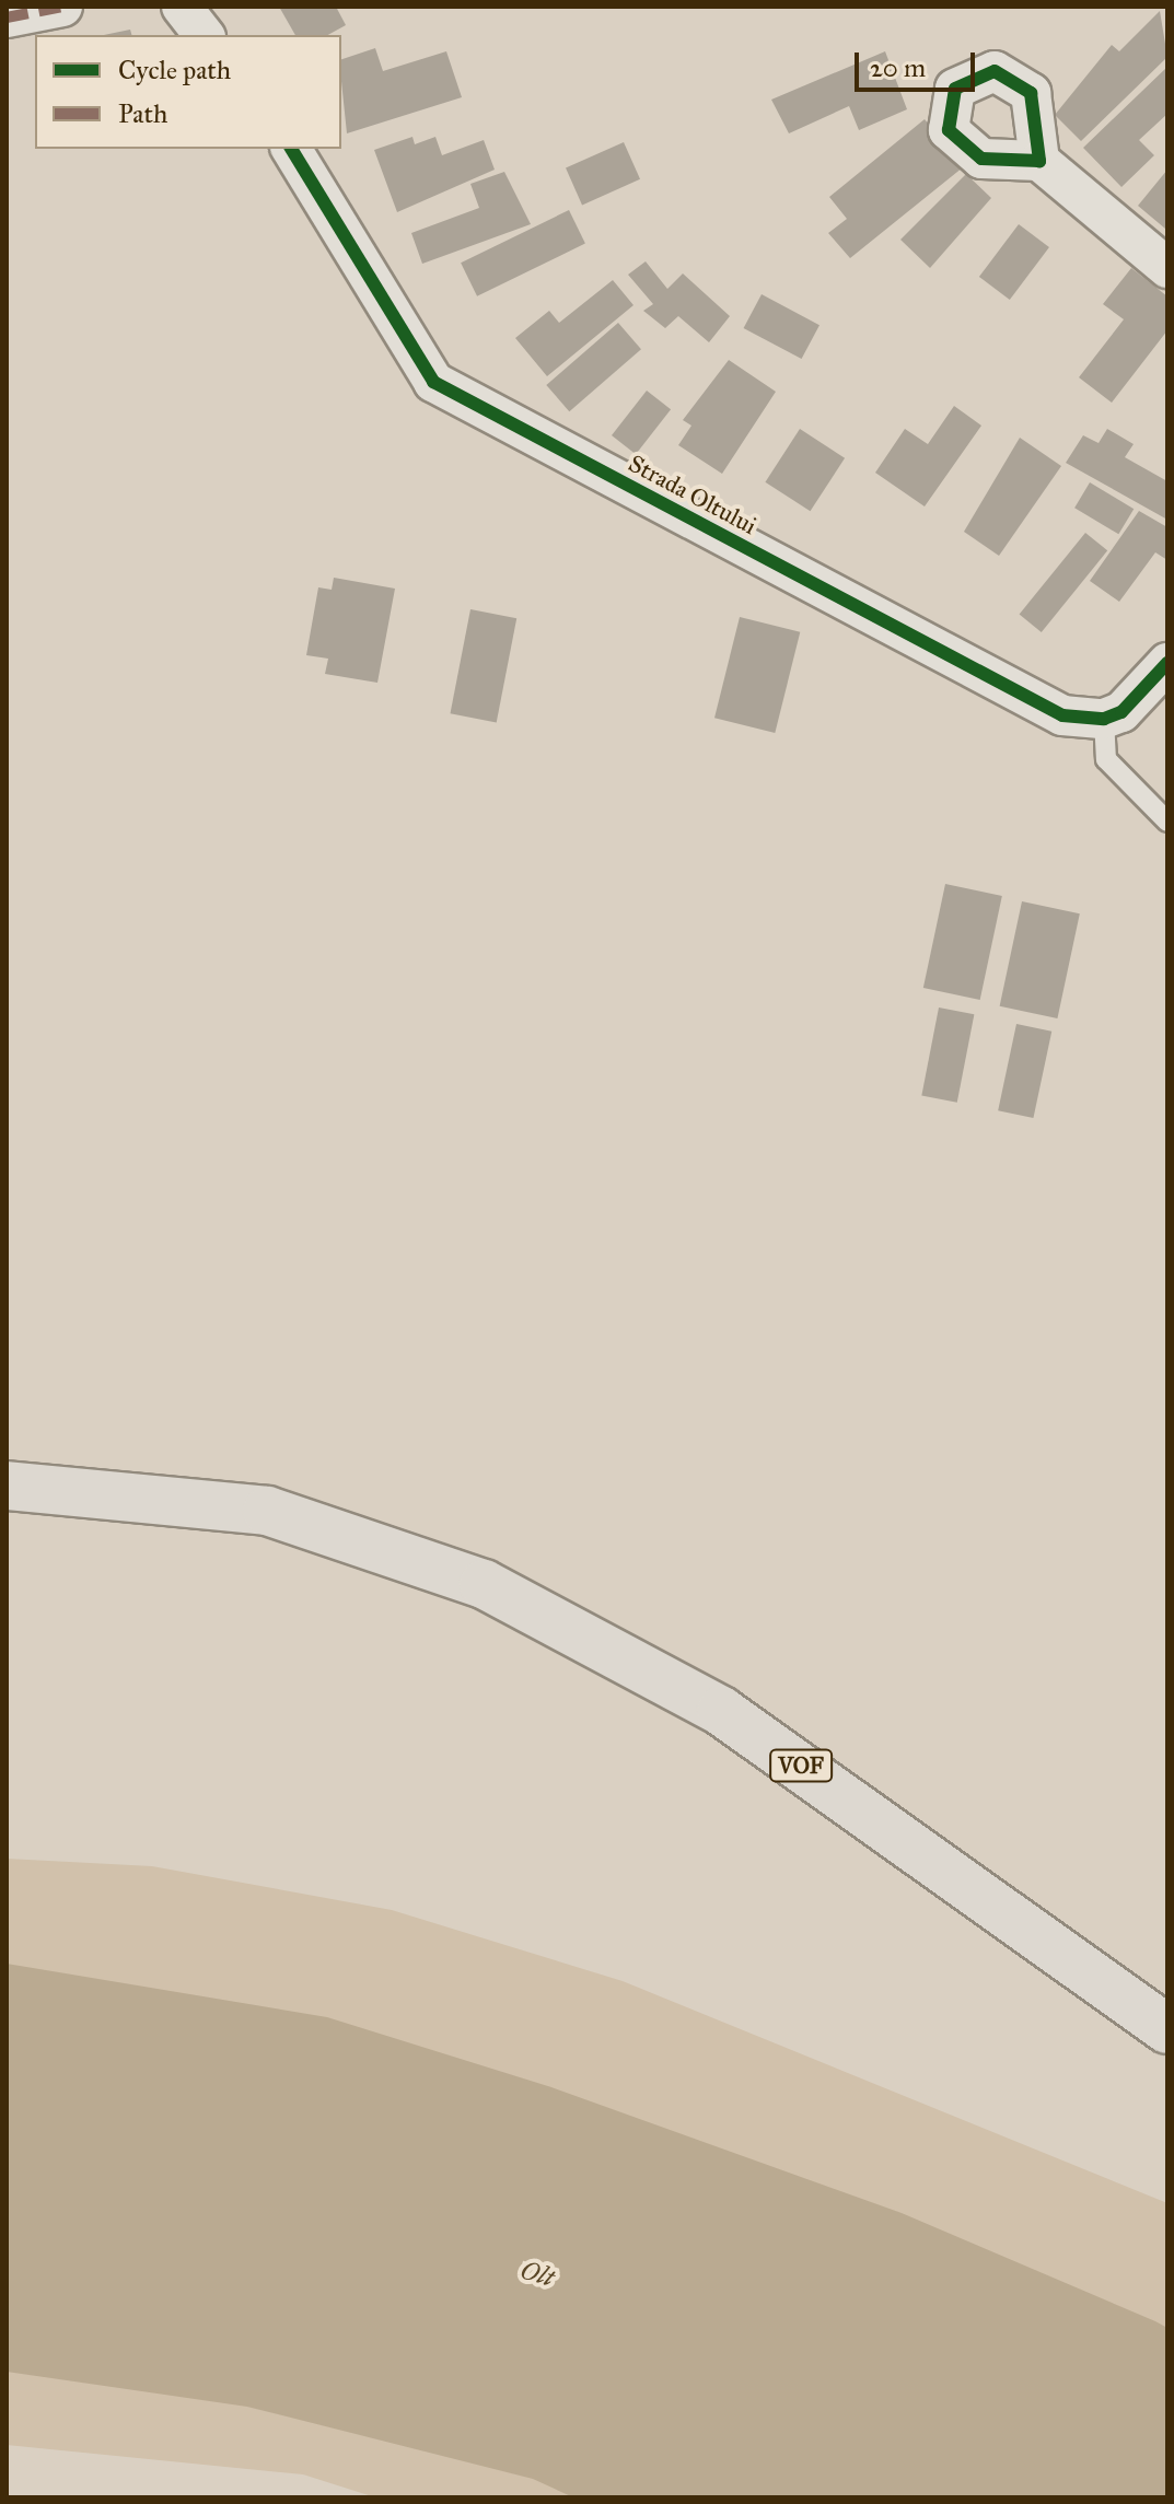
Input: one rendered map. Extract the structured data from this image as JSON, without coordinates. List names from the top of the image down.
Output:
{
  "streets": {
    "highway": ["VOF"],
    "street": ["Strada Oltului"]
  },
  "water": ["Olt"],
  "legend": ["Cycle path", "Path"],
  "scale_bar": "20 m"
}
